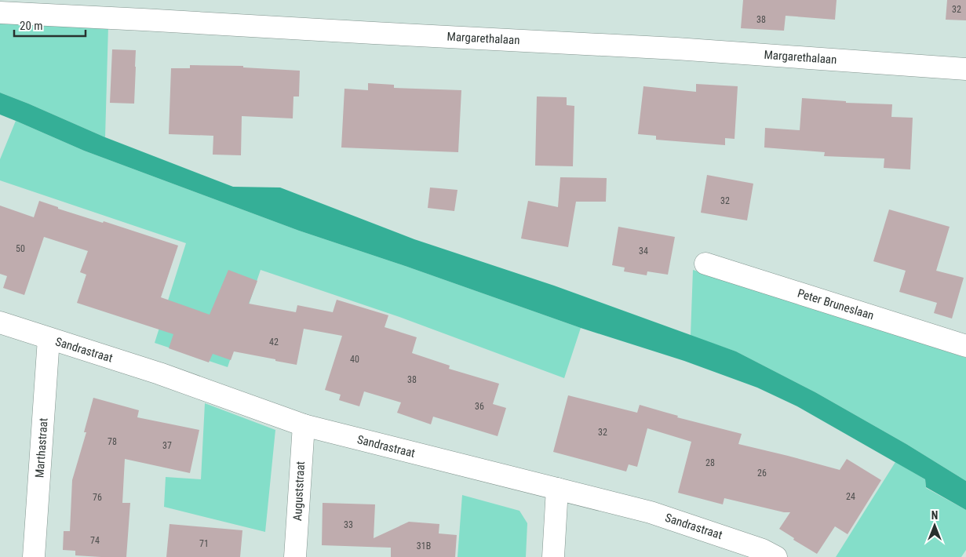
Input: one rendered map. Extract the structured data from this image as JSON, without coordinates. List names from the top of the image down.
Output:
{
  "streets": {
    "street": [
      "Margarethalaan",
      "Peter Bruneslaan",
      "Sandrastraat",
      "Marthastraat",
      "Auguststraat"
    ]
  },
  "crossings": [
    ["Sandrastraat", "Marthastraat"],
    ["Sandrastraat", "Auguststraat"]
  ],
  "house_numbers": [
    "32",
    "38",
    "32",
    "50",
    "34",
    "42",
    "40",
    "38",
    "36",
    "32",
    "78",
    "37",
    "28",
    "26",
    "24",
    "76",
    "33",
    "74",
    "71",
    "31B"
  ],
  "scale_bar": "20 m",
  "north": "top"
}
